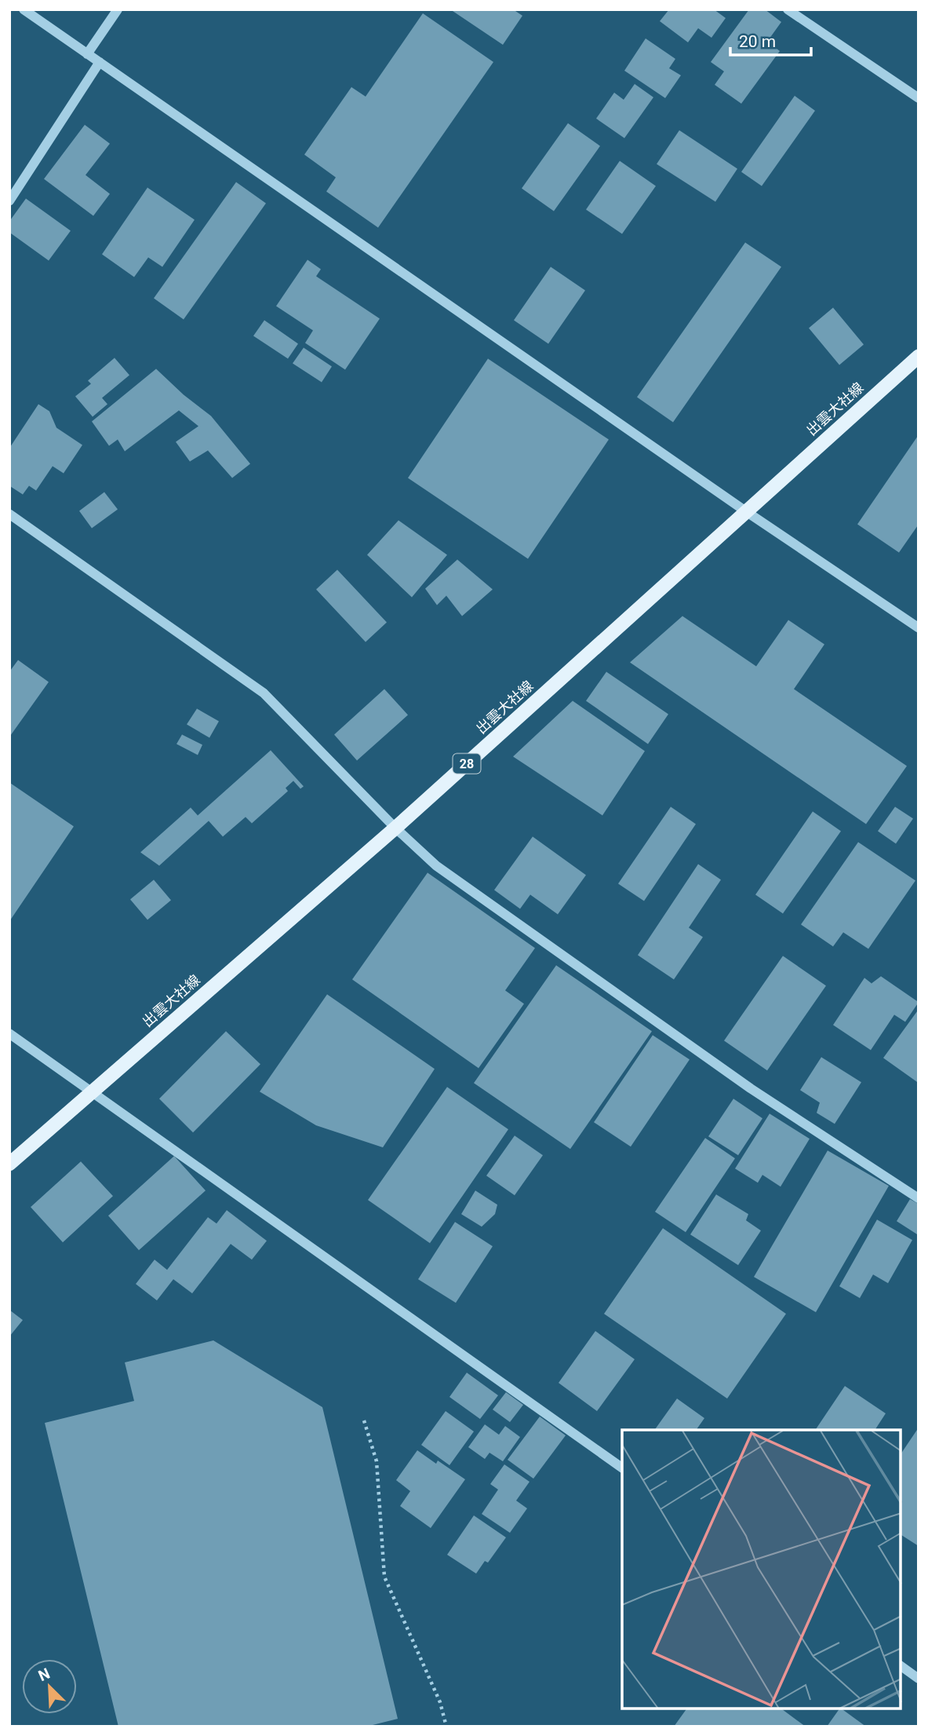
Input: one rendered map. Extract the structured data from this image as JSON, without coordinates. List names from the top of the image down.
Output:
{
  "streets": {
    "main road": ["出雲大社線", "28"]
  },
  "scale_bar": "20 m",
  "north": "top left"
}
